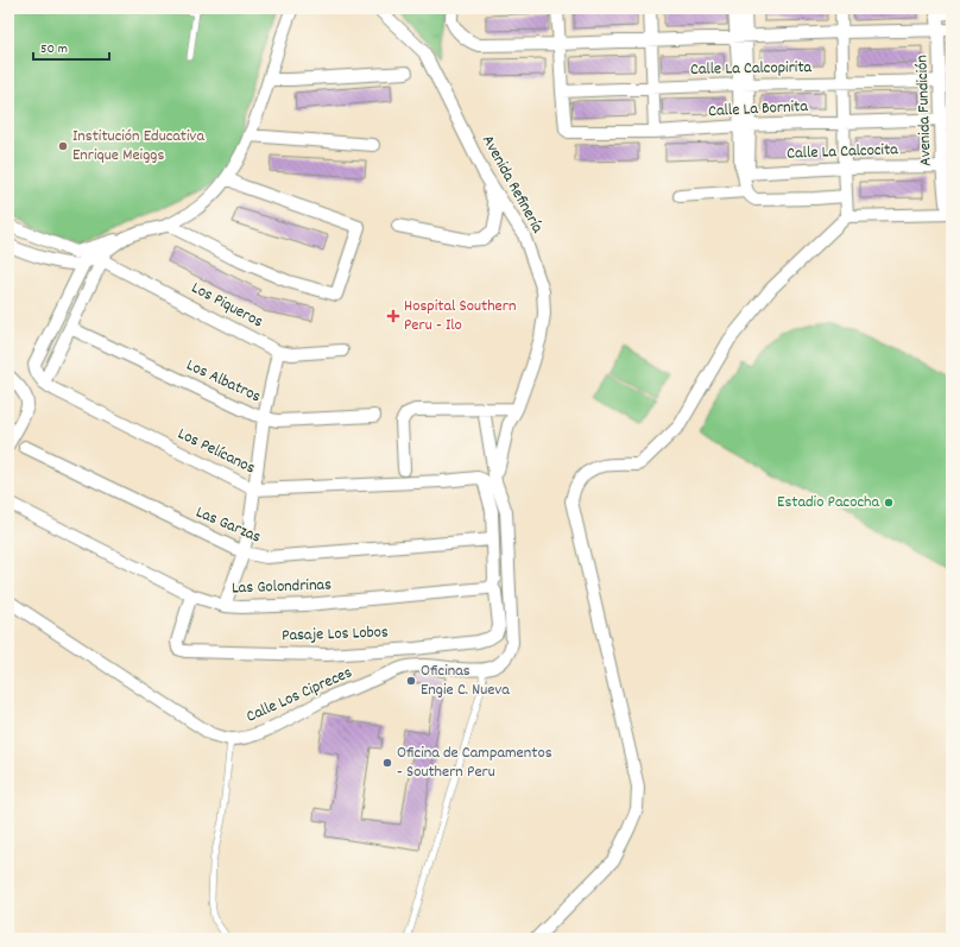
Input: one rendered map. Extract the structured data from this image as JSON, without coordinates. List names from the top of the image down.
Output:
{
  "streets": {
    "street": [
      "Calle La Calcopirita",
      "Calle La Bornita",
      "Avenida Fundición",
      "Calle La Calcocita",
      "Avenida Refinería",
      "Los Piqueros",
      "Los Albatros",
      "Los Pelícanos",
      "Las Garzas",
      "Las Golondrinas",
      "Pasaje Los Lobos",
      "Calle Los Cipreces"
    ]
  },
  "crossings": [
    ["Calle La Calcopirita", "Calle La Bornita"],
    ["Calle La Calcopirita", "Avenida Fundición"],
    ["Calle La Bornita", "Avenida Fundición"],
    ["Avenida Fundición", "Calle La Calcocita"],
    ["Los Pelícanos", "Las Garzas"],
    ["Los Pelícanos", "Las Golondrinas"],
    ["Los Pelícanos", "Pasaje Los Lobos"],
    ["Las Golondrinas", "Pasaje Los Lobos"]
  ],
  "places": {
    "other": [
      "Institución Educativa Enrique Meiggs",
      "Estadio Pacocha",
      "Oficinas Engie C. Nueva",
      "Oficina de Campamentos - Southern Peru"
    ],
    "health": ["Hospital Southern Peru - Ilo"]
  },
  "scale_bar": "50 m"
}
